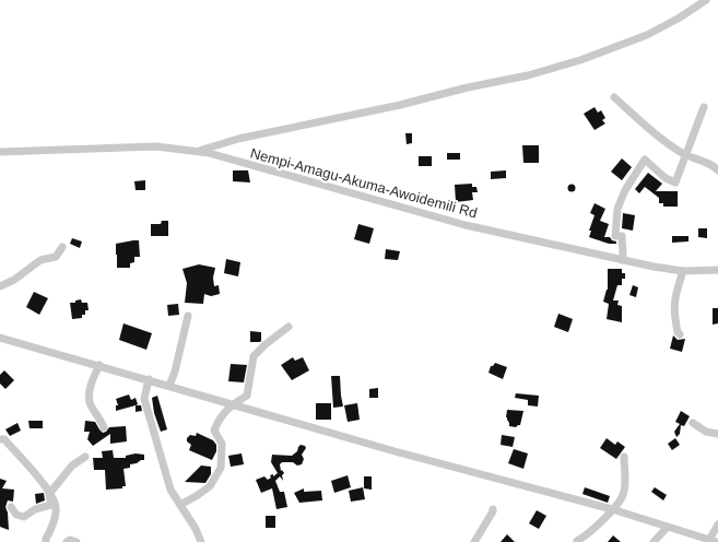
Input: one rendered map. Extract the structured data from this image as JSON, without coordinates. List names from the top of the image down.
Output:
{
  "streets": {
    "street": ["Nempi-Amagu-Akuma-Awoidemili Rd"]
  }
}
